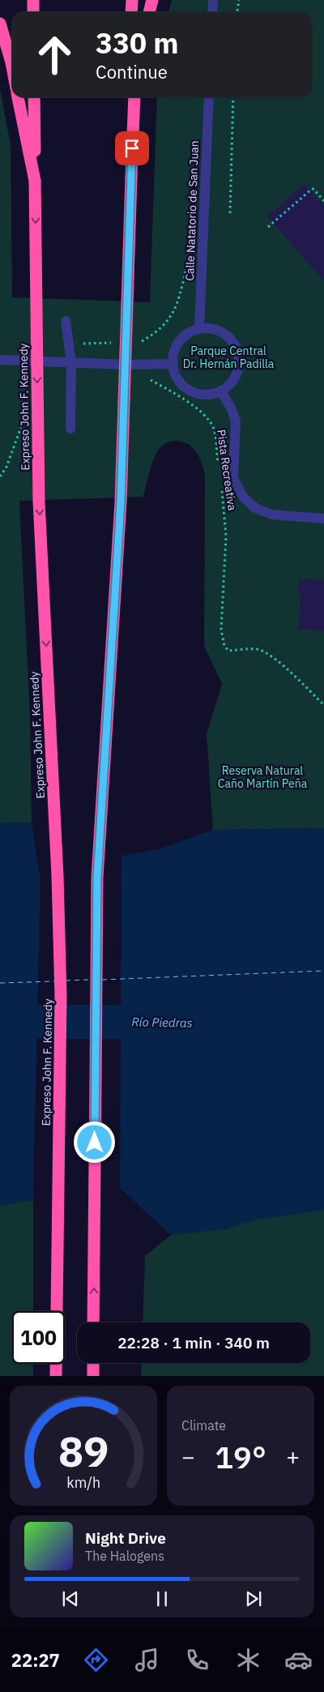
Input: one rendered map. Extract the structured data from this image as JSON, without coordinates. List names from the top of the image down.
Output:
{
  "streets": {
    "highway": ["Expreso John F. Kennedy"],
    "lane": ["Calle Natatorio de San Juan"],
    "path": ["Pista Recreativa"]
  },
  "water": ["Río Piedras"],
  "parks": ["Parque Central Dr. Hernán Padilla", "Reserva Natural Caño Martín Peña"],
  "page": {
    "turn": ["330 m", "Continue"],
    "limit": "100",
    "trip": "22:28 · 1 min · 340 m",
    "tile": "Climate",
    "heat": ["−", "19°", "+"],
    "song": ["Night Drive", "The Halogens"],
    "tabs": "22:27",
    "gauge": ["89", "km/h"]
  }
}
